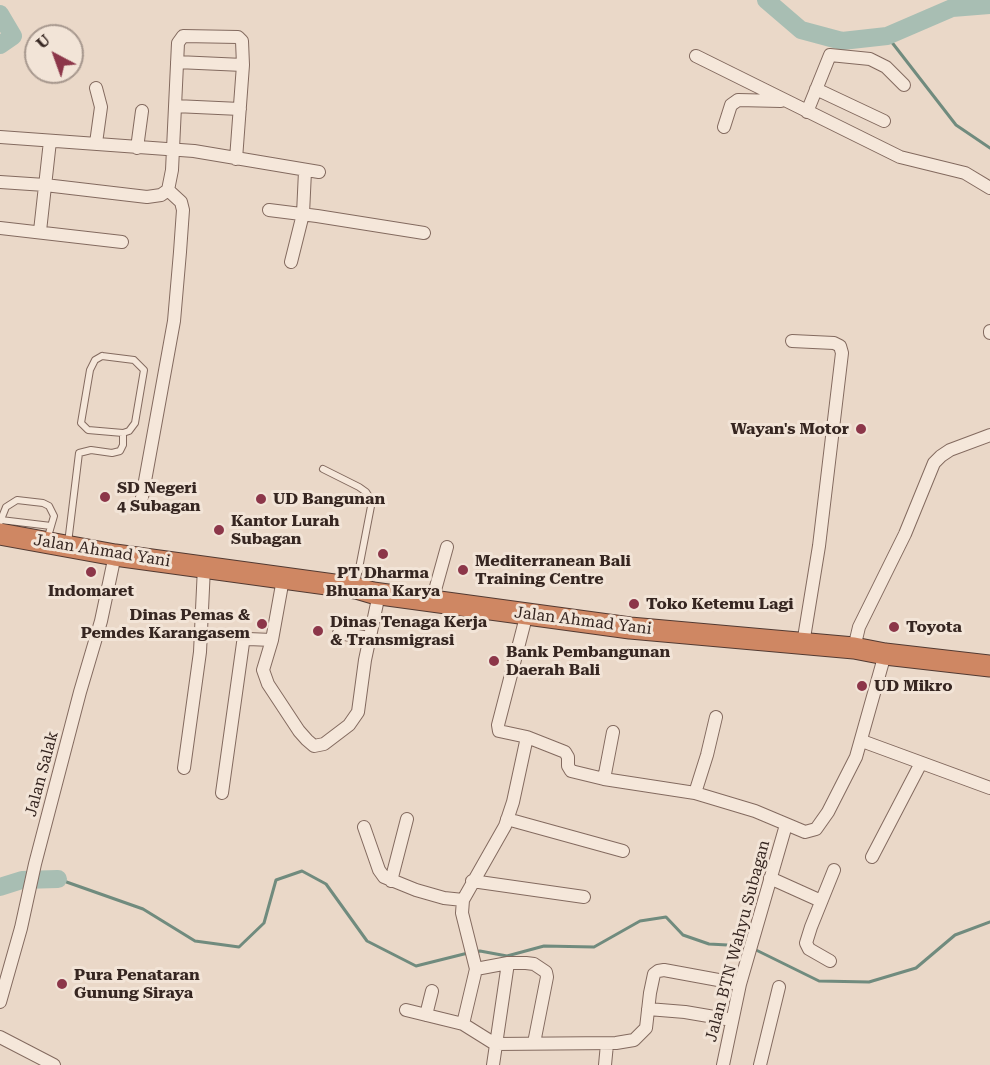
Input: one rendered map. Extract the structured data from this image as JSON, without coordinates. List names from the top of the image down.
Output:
{
  "streets": {
    "highway": ["Jalan Ahmad Yani"],
    "street": ["Jalan Salak", "Jalan BTN Wahyu Subagan"]
  },
  "crossings": [
    ["Jalan Ahmad Yani", "Jalan Salak"],
    ["Jalan Ahmad Yani", "Jalan BTN Wahyu Subagan"]
  ],
  "places": [
    "Wayan's Motor",
    "SD Negeri 4 Subagan",
    "UD Bangunan",
    "Kantor Lurah Subagan",
    "PT Dharma Bhuana Karya",
    "Mediterranean Bali Training Centre",
    "Indomaret",
    "Toko Ketemu Lagi",
    "Dinas Pemas & Pemdes Karangasem",
    "Toyota",
    "Dinas Tenaga Kerja & Transmigrasi",
    "Bank Pembangunan Daerah Bali",
    "UD Mikro",
    "Pura Penataran Gunung Siraya"
  ],
  "north": "top left"
}
